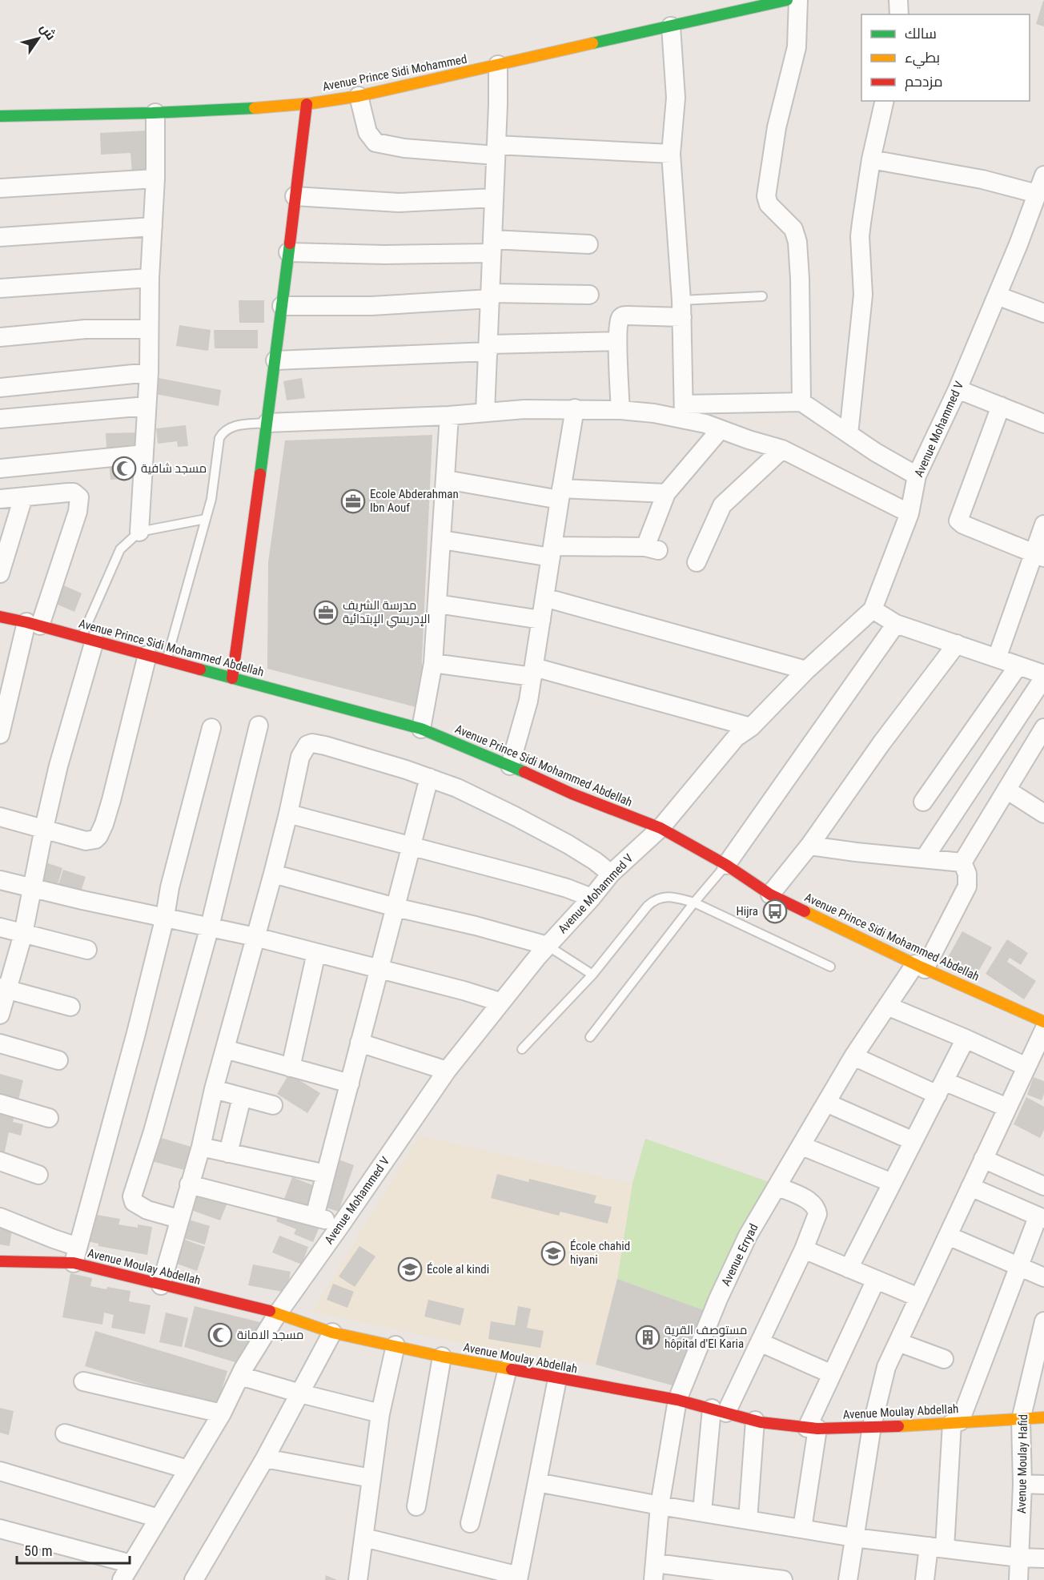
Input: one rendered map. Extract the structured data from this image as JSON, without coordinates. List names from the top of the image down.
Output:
{
  "streets": {
    "street": [
      "Avenue Prince Sidi Mohammed",
      "Avenue Mohammed V",
      "Avenue Prince Sidi Mohammed Abdellah",
      "Avenue Erryad",
      "Avenue Moulay Abdellah",
      "Avenue Moulay Hafid"
    ]
  },
  "crossings": [
    ["Avenue Mohammed V", "Avenue Prince Sidi Mohammed Abdellah"],
    ["Avenue Mohammed V", "Avenue Moulay Abdellah"],
    ["Avenue Prince Sidi Mohammed Abdellah", "Avenue Erryad"],
    ["Avenue Erryad", "Avenue Moulay Abdellah"],
    ["Avenue Moulay Abdellah", "Avenue Moulay Hafid"]
  ],
  "places": {
    "mosque": ["مسجد شافية", "مسجد الامانة"],
    "office": ["Ecole Abderahman Ibn Aouf", "مدرسة الشريف الإدريسي الإبتدائية"],
    "bus stop": ["Hijra"],
    "school or university": ["École chahid hiyani", "École al kindi"],
    "building": ["مستوصف القرية hôpital d'El Karia"]
  },
  "legend": ["سالك", "بطيء", "مزدحم"],
  "scale_bar": "50 m",
  "north": "top right"
}
